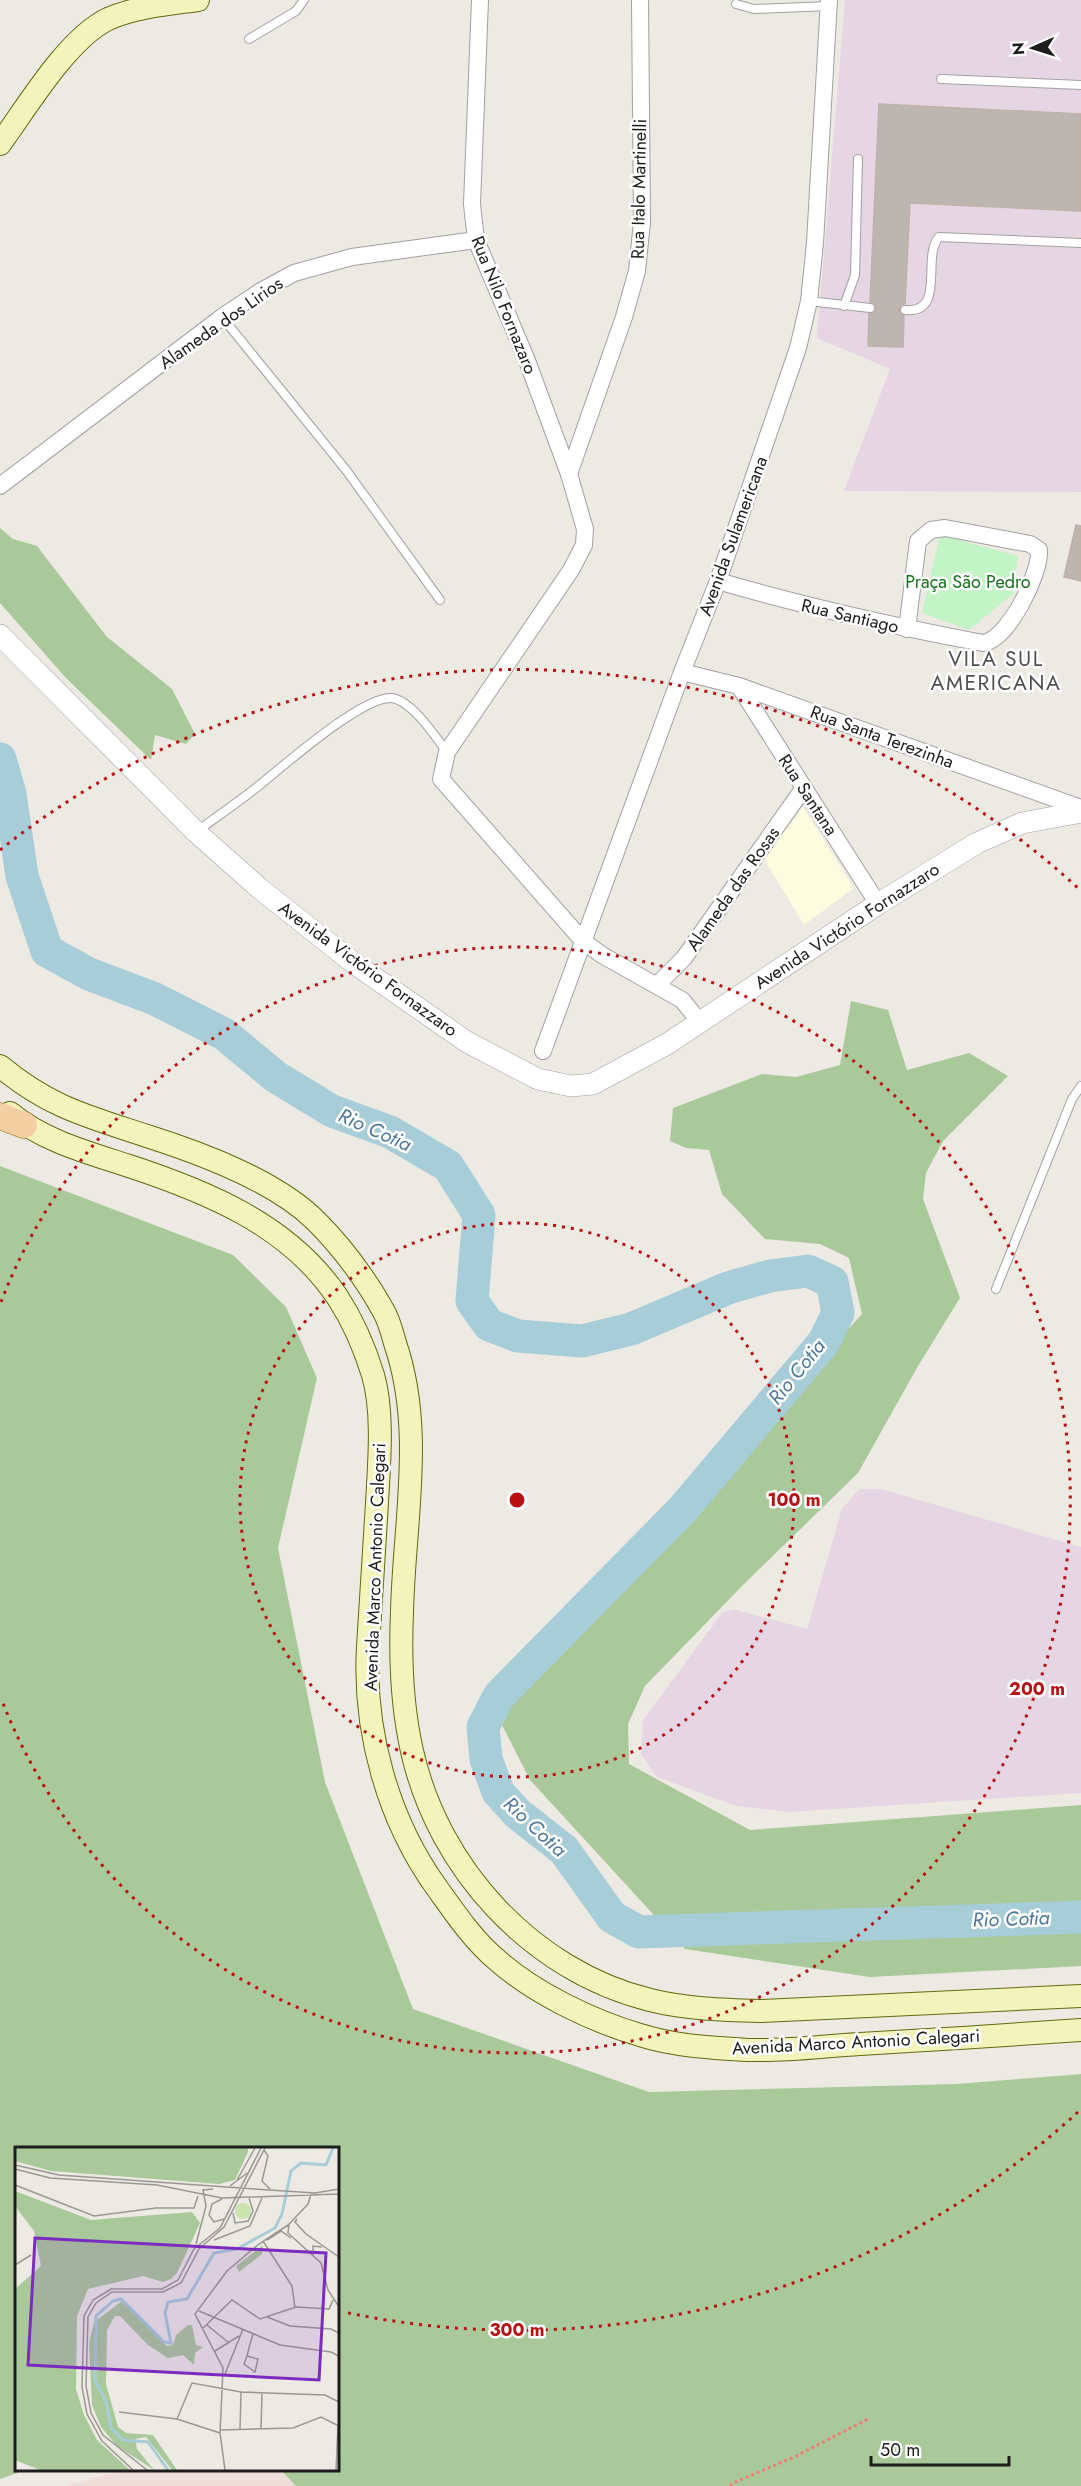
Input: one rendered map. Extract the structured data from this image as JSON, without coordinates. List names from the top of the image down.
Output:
{
  "streets": {
    "main road": ["Avenida Marco Antonio Calegari"],
    "street": [
      "Rua Italo Martinelli",
      "Rua Nilo Fornazaro",
      "Alameda dos Lirios",
      "Avenida Sulamericana",
      "Rua Santiago",
      "Rua Santa Terezinha",
      "Rua Santana",
      "Alameda das Rosas",
      "Avenida Victório Fornazzaro"
    ]
  },
  "crossings": [
    ["Rua Italo Martinelli", "Rua Nilo Fornazaro"],
    ["Rua Nilo Fornazaro", "Alameda dos Lirios"],
    ["Avenida Sulamericana", "Rua Santiago"],
    ["Avenida Sulamericana", "Rua Santa Terezinha"],
    ["Rua Santa Terezinha", "Rua Santana"],
    ["Rua Santa Terezinha", "Avenida Victório Fornazzaro"],
    ["Rua Santana", "Alameda das Rosas"],
    ["Rua Santana", "Avenida Victório Fornazzaro"]
  ],
  "districts": ["VILA SUL AMERICANA"],
  "water": ["Rio Cotia"],
  "parks": ["Praça São Pedro"],
  "scale_bar": "50 m",
  "north": "left",
  "rings": ["100 m", "200 m", "300 m"]
}
